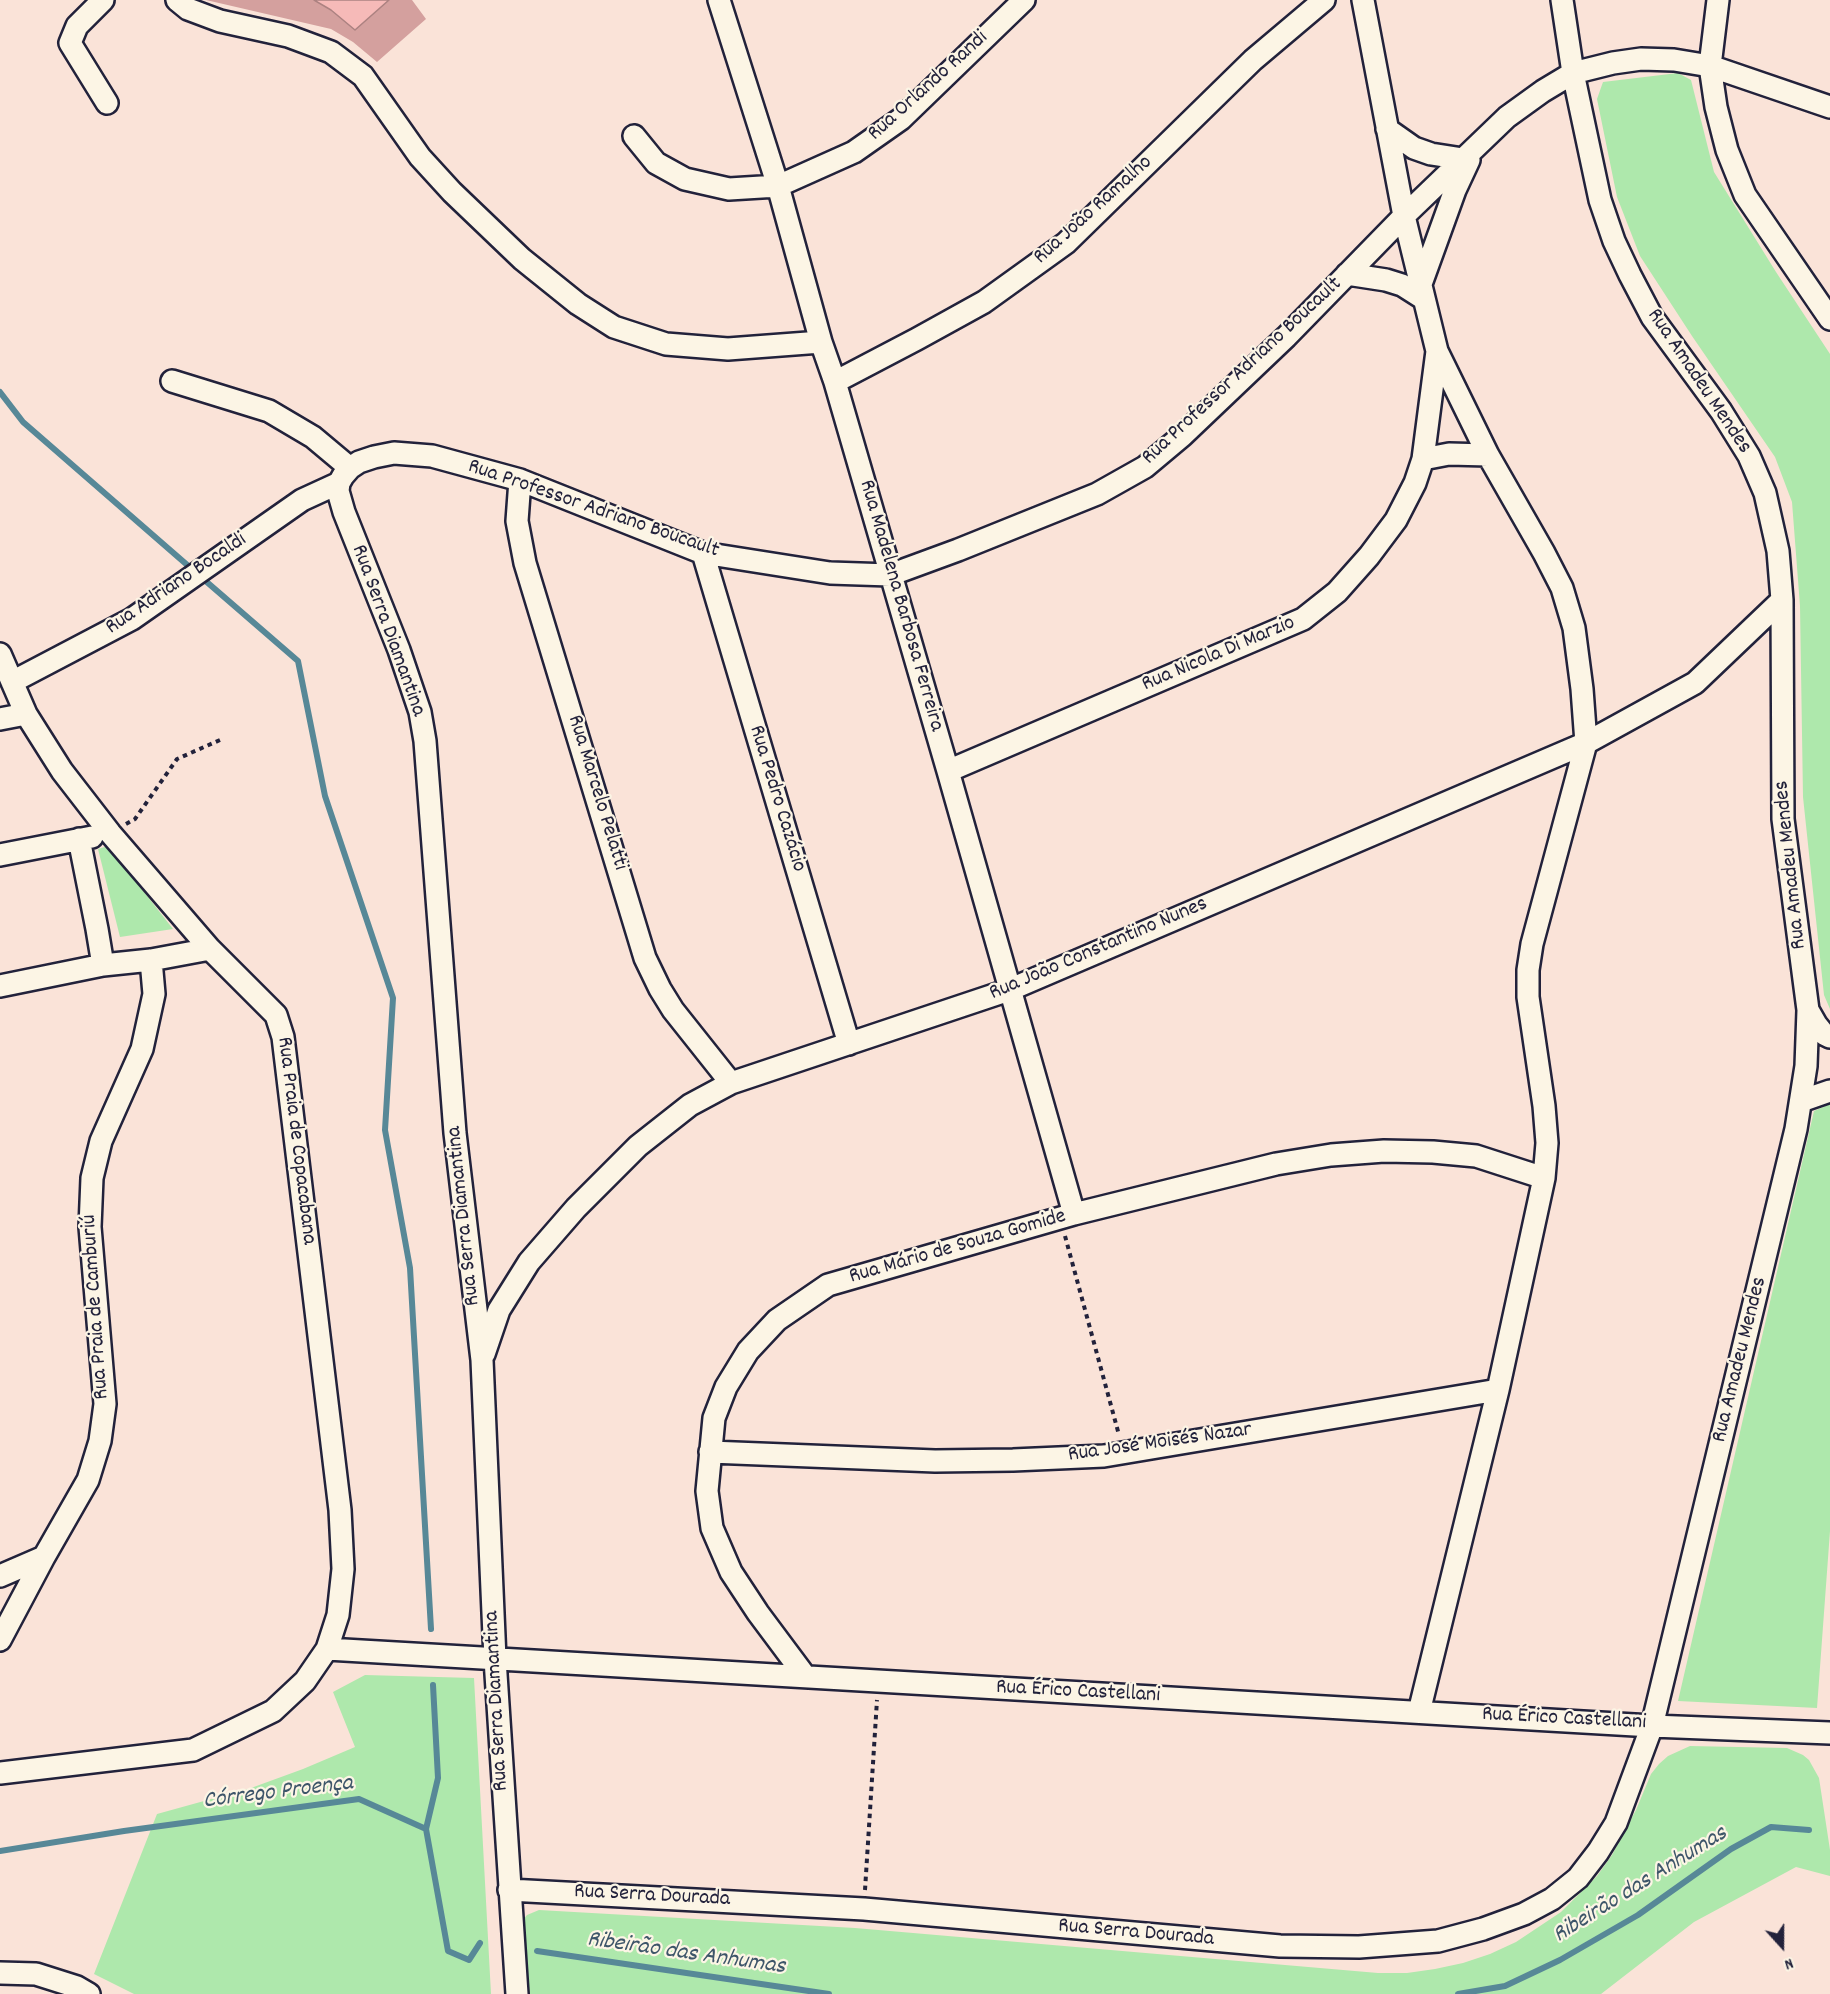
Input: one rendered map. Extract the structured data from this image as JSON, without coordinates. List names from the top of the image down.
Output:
{
  "streets": {
    "street": [
      "Rua Orlando Randi",
      "Rua João Ramalho",
      "Rua Professor Adriano Boucault",
      "Rua Amadeu Mendes",
      "Rua Adriano Bocaldi",
      "Rua Madelena Barbosa Ferreira",
      "Rua Serra Diamantina",
      "Rua Nicola Di Marzio",
      "Rua Marcelo Pelatti",
      "Rua Pedro Cazácio",
      "Rua João Constantino Nunes",
      "Rua Praia de Copacabana",
      "Rua Mário de Souza Gomide",
      "Rua Praia de Camburiú",
      "Rua José Moisés Nazar",
      "Rua Érico Castellani",
      "Rua Serra Dourada"
    ]
  },
  "crossings": [
    ["Rua Orlando Randi", "Rua Madelena Barbosa Ferreira"],
    ["Rua João Ramalho", "Rua Madelena Barbosa Ferreira"],
    ["Rua Professor Adriano Boucault", "Rua Amadeu Mendes"],
    ["Rua Professor Adriano Boucault", "Rua Adriano Bocaldi"],
    ["Rua Professor Adriano Boucault", "Rua Madelena Barbosa Ferreira"],
    ["Rua Professor Adriano Boucault", "Rua Serra Diamantina"],
    ["Rua Professor Adriano Boucault", "Rua Marcelo Pelatti"],
    ["Rua Professor Adriano Boucault", "Rua Pedro Cazácio"],
    ["Rua Amadeu Mendes", "Rua João Constantino Nunes"],
    ["Rua Amadeu Mendes", "Rua Érico Castellani"],
    ["Rua Amadeu Mendes", "Rua Serra Dourada"],
    ["Rua Adriano Bocaldi", "Rua Serra Diamantina"],
    ["Rua Adriano Bocaldi", "Rua Praia de Copacabana"],
    ["Rua Madelena Barbosa Ferreira", "Rua Nicola Di Marzio"],
    ["Rua Madelena Barbosa Ferreira", "Rua João Constantino Nunes"],
    ["Rua Madelena Barbosa Ferreira", "Rua Mário de Souza Gomide"],
    ["Rua Serra Diamantina", "Rua João Constantino Nunes"],
    ["Rua Serra Diamantina", "Rua Érico Castellani"],
    ["Rua Serra Diamantina", "Rua Serra Dourada"],
    ["Rua Marcelo Pelatti", "Rua João Constantino Nunes"],
    ["Rua Pedro Cazácio", "Rua João Constantino Nunes"],
    ["Rua Praia de Copacabana", "Rua Érico Castellani"],
    ["Rua Mário de Souza Gomide", "Rua José Moisés Nazar"],
    ["Rua Mário de Souza Gomide", "Rua Érico Castellani"],
    ["Rua Érico Castellani", "Rua Serra Dourada"]
  ],
  "water": ["Córrego Proença", "Ribeirão das Anhumas"],
  "north": "bottom"
}
